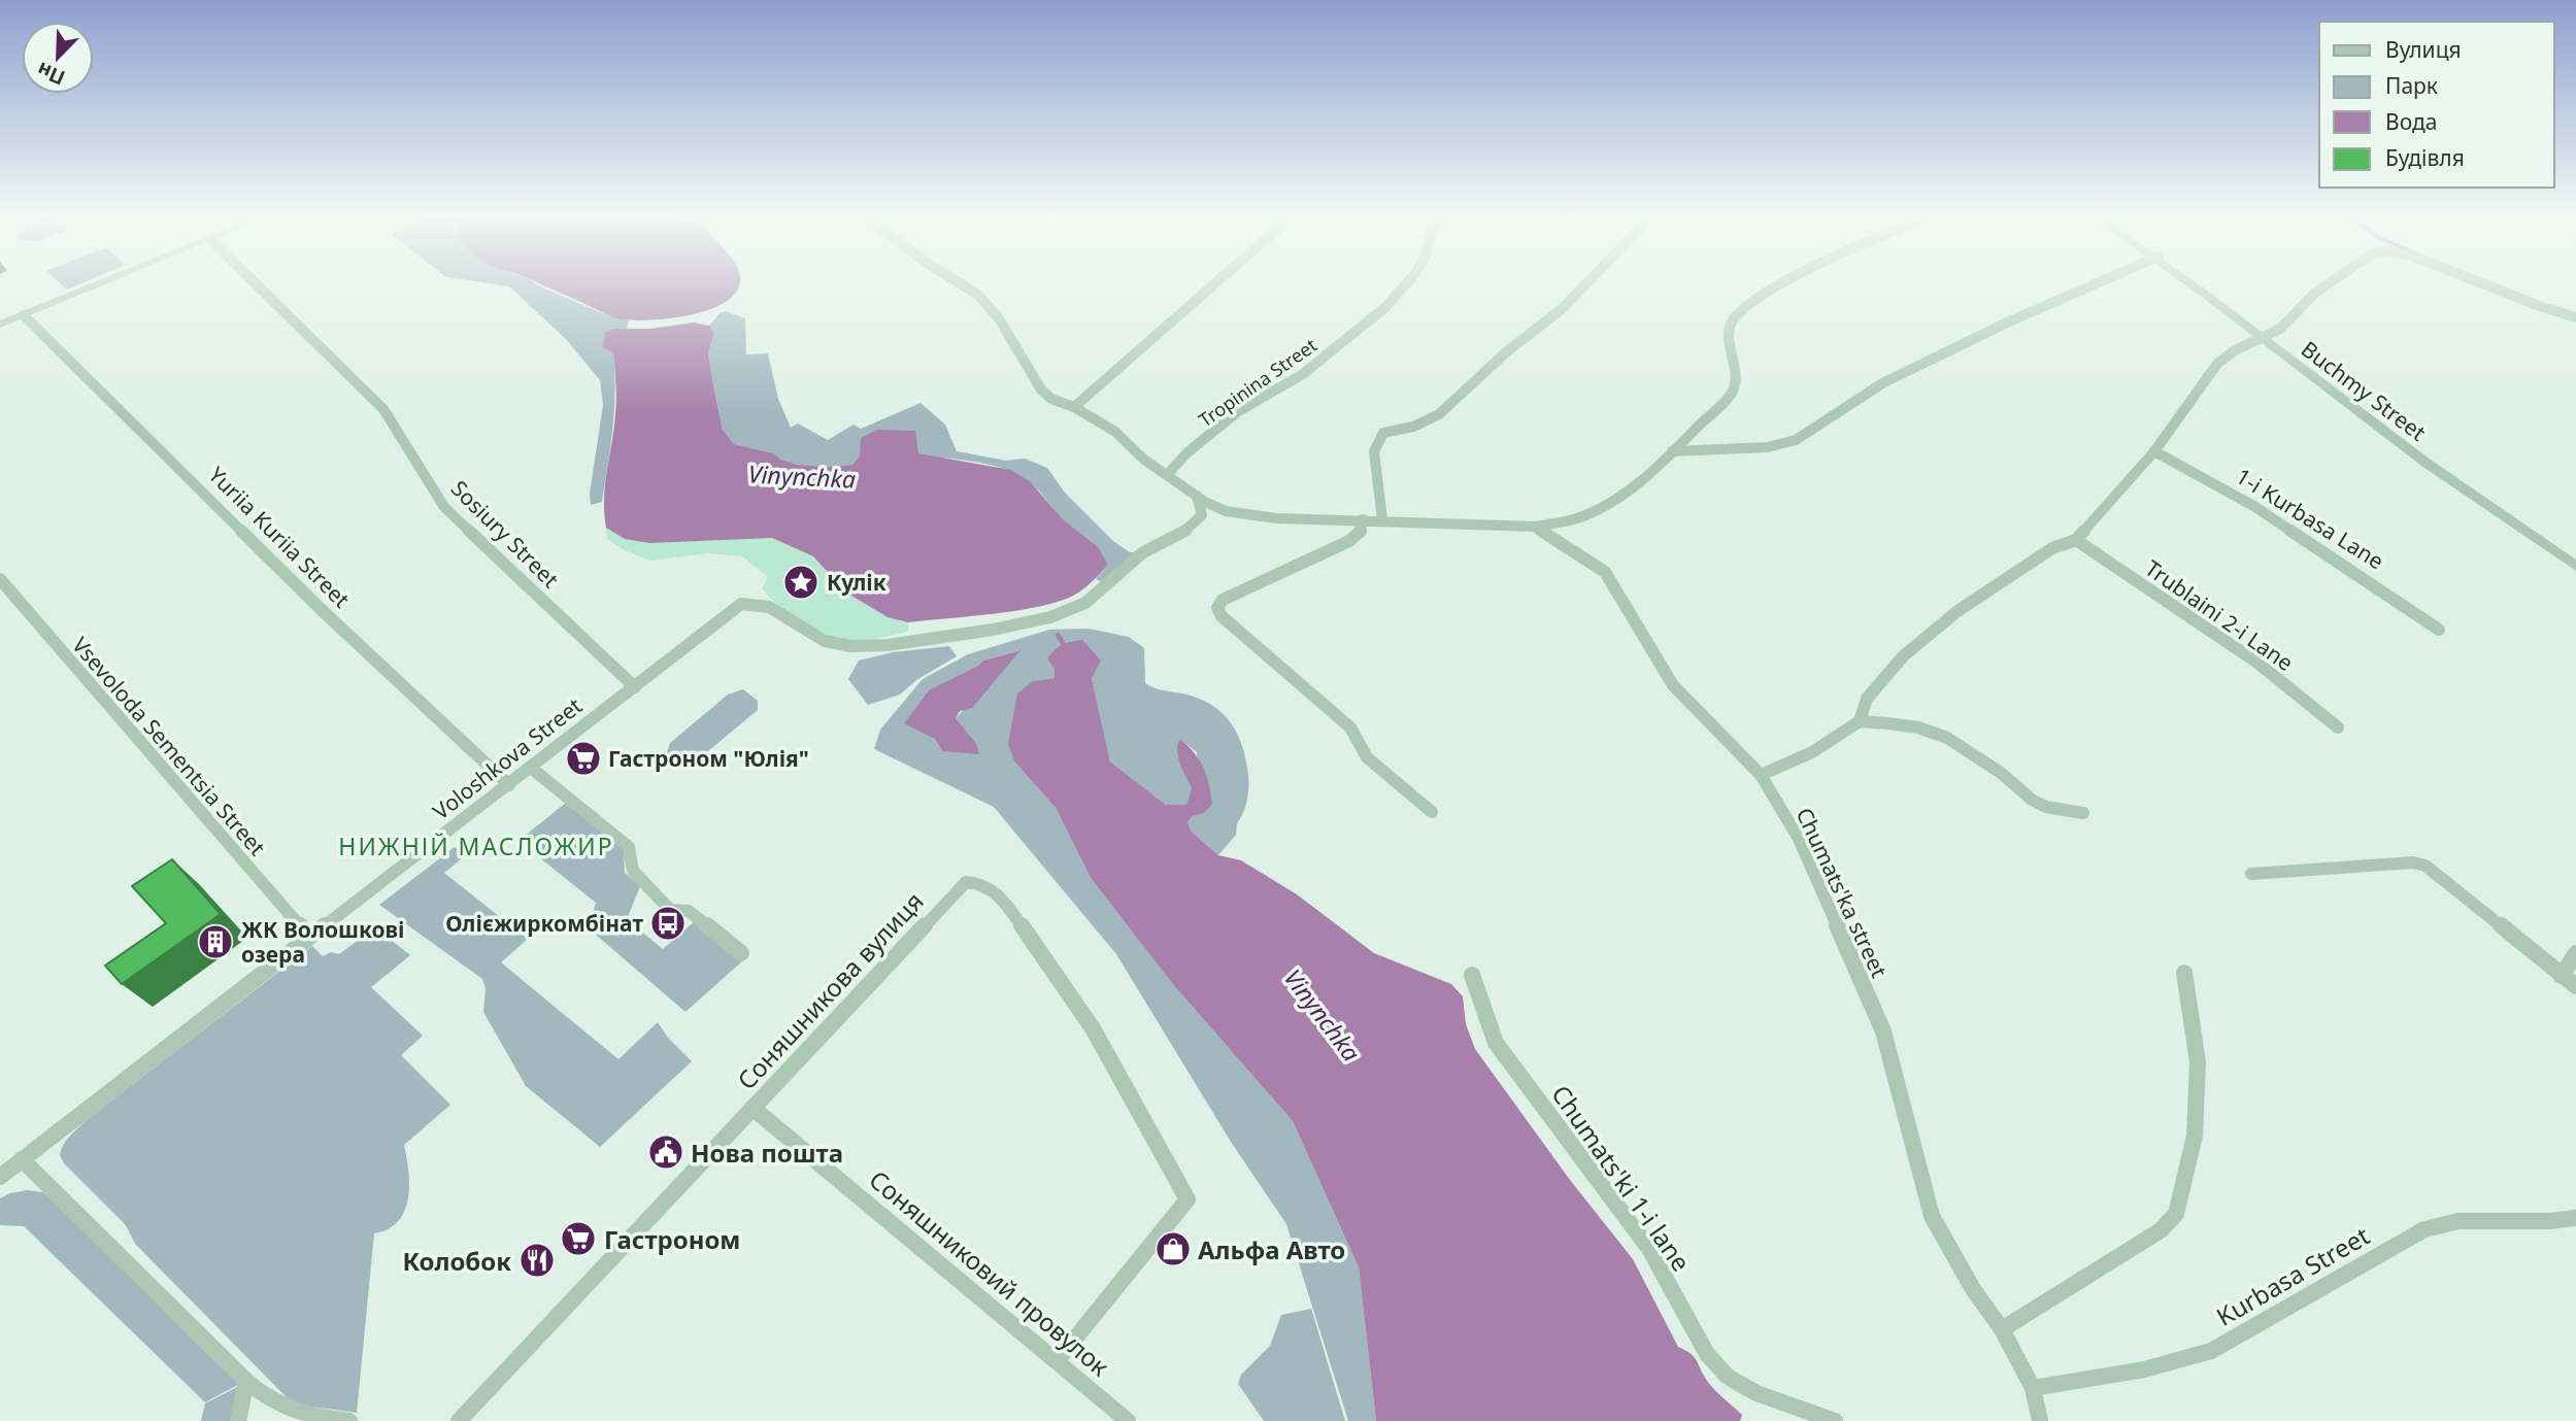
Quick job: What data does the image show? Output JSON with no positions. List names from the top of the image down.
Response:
{
  "streets": {
    "street": [
      "Tropinina Street",
      "Buchmy Street",
      "1-i Kurbasa Lane",
      "Sosiury Street",
      "Yuriia Kuriia Street",
      "Trublaini 2-i Lane",
      "Vsevoloda Sementsia Street",
      "Voloshkova Street",
      "Chumats'ka street",
      "Соняшникова вулиця",
      "Chumats'ki 1-i lane",
      "Соняшниковий провулок",
      "Kurbasa Street"
    ]
  },
  "crossings": [
    ["Sosiury Street", "Voloshkova Street"],
    ["Yuriia Kuriia Street", "Voloshkova Street"],
    ["Vsevoloda Sementsia Street", "Voloshkova Street"],
    ["Chumats'ka street", "Kurbasa Street"],
    ["Соняшникова вулиця", "Соняшниковий провулок"]
  ],
  "districts": ["НИЖНІЙ МАСЛОЖИР"],
  "water": ["Vinynchka"],
  "places": {
    "place": ["Кулік"],
    "supermarket": ["Гастроном \"Юлія\"", "Гастроном"],
    "bus stop": ["Олієжиркомбінат"],
    "building": ["ЖК Волошкові озера"],
    "public building": ["Нова пошта"],
    "shop": ["Альфа Авто"],
    "restaurant": ["Колобок"]
  },
  "legend": [
    "Вулиця",
    "Парк",
    "Вода",
    "Будівля"
  ],
  "north": "bottom left"
}
